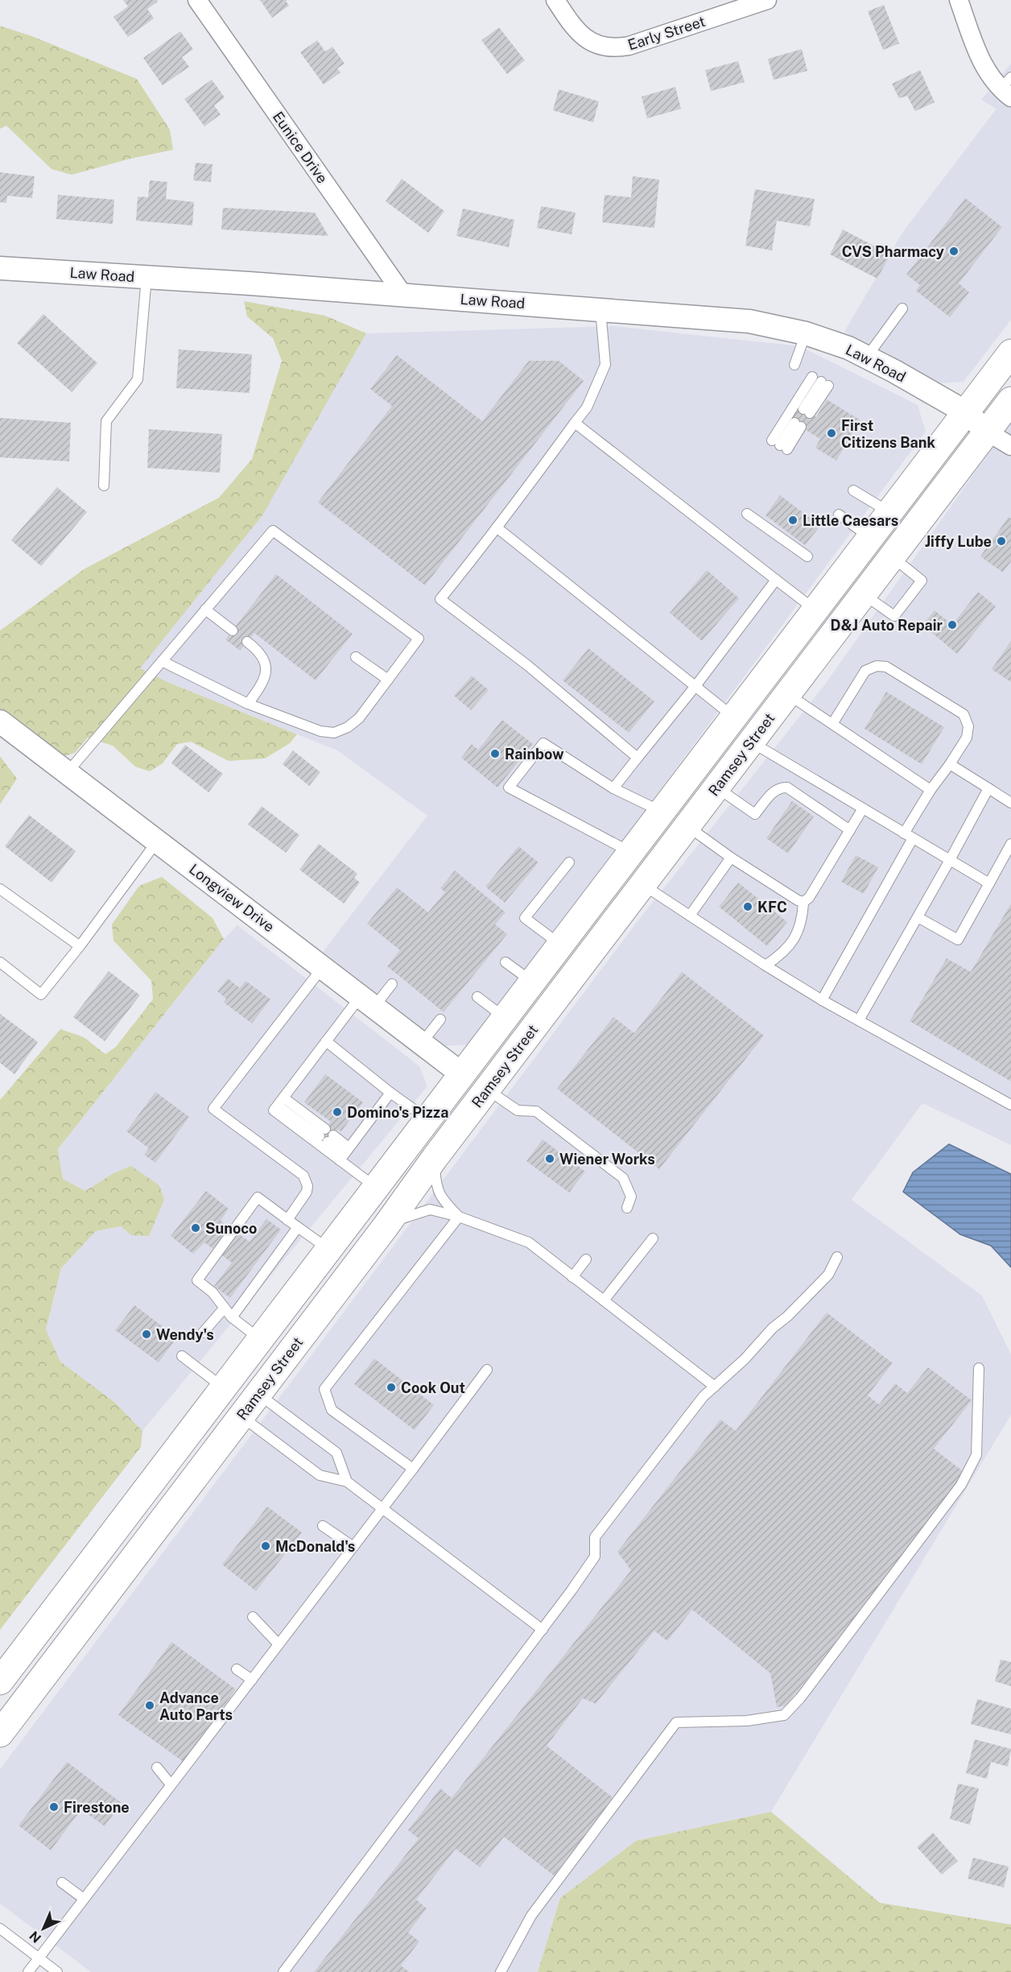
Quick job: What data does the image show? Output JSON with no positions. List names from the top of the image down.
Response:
{
  "streets": {
    "main road": ["Ramsey Street"],
    "street": [
      "Early Street",
      "Eunice Drive",
      "Law Road",
      "Longview Drive"
    ]
  },
  "crossings": [
    ["Eunice Drive", "Law Road"],
    ["Law Road", "Ramsey Street"],
    ["Ramsey Street", "Longview Drive"]
  ],
  "places": [
    "CVS Pharmacy",
    "First Citizens Bank",
    "Little Caesars",
    "Jiffy Lube",
    "D&J Auto Repair",
    "Rainbow",
    "KFC",
    "Domino's Pizza",
    "Wiener Works",
    "Sunoco",
    "Wendy's",
    "Cook Out",
    "McDonald's",
    "Advance Auto Parts",
    "Firestone"
  ],
  "north": "bottom left"
}
